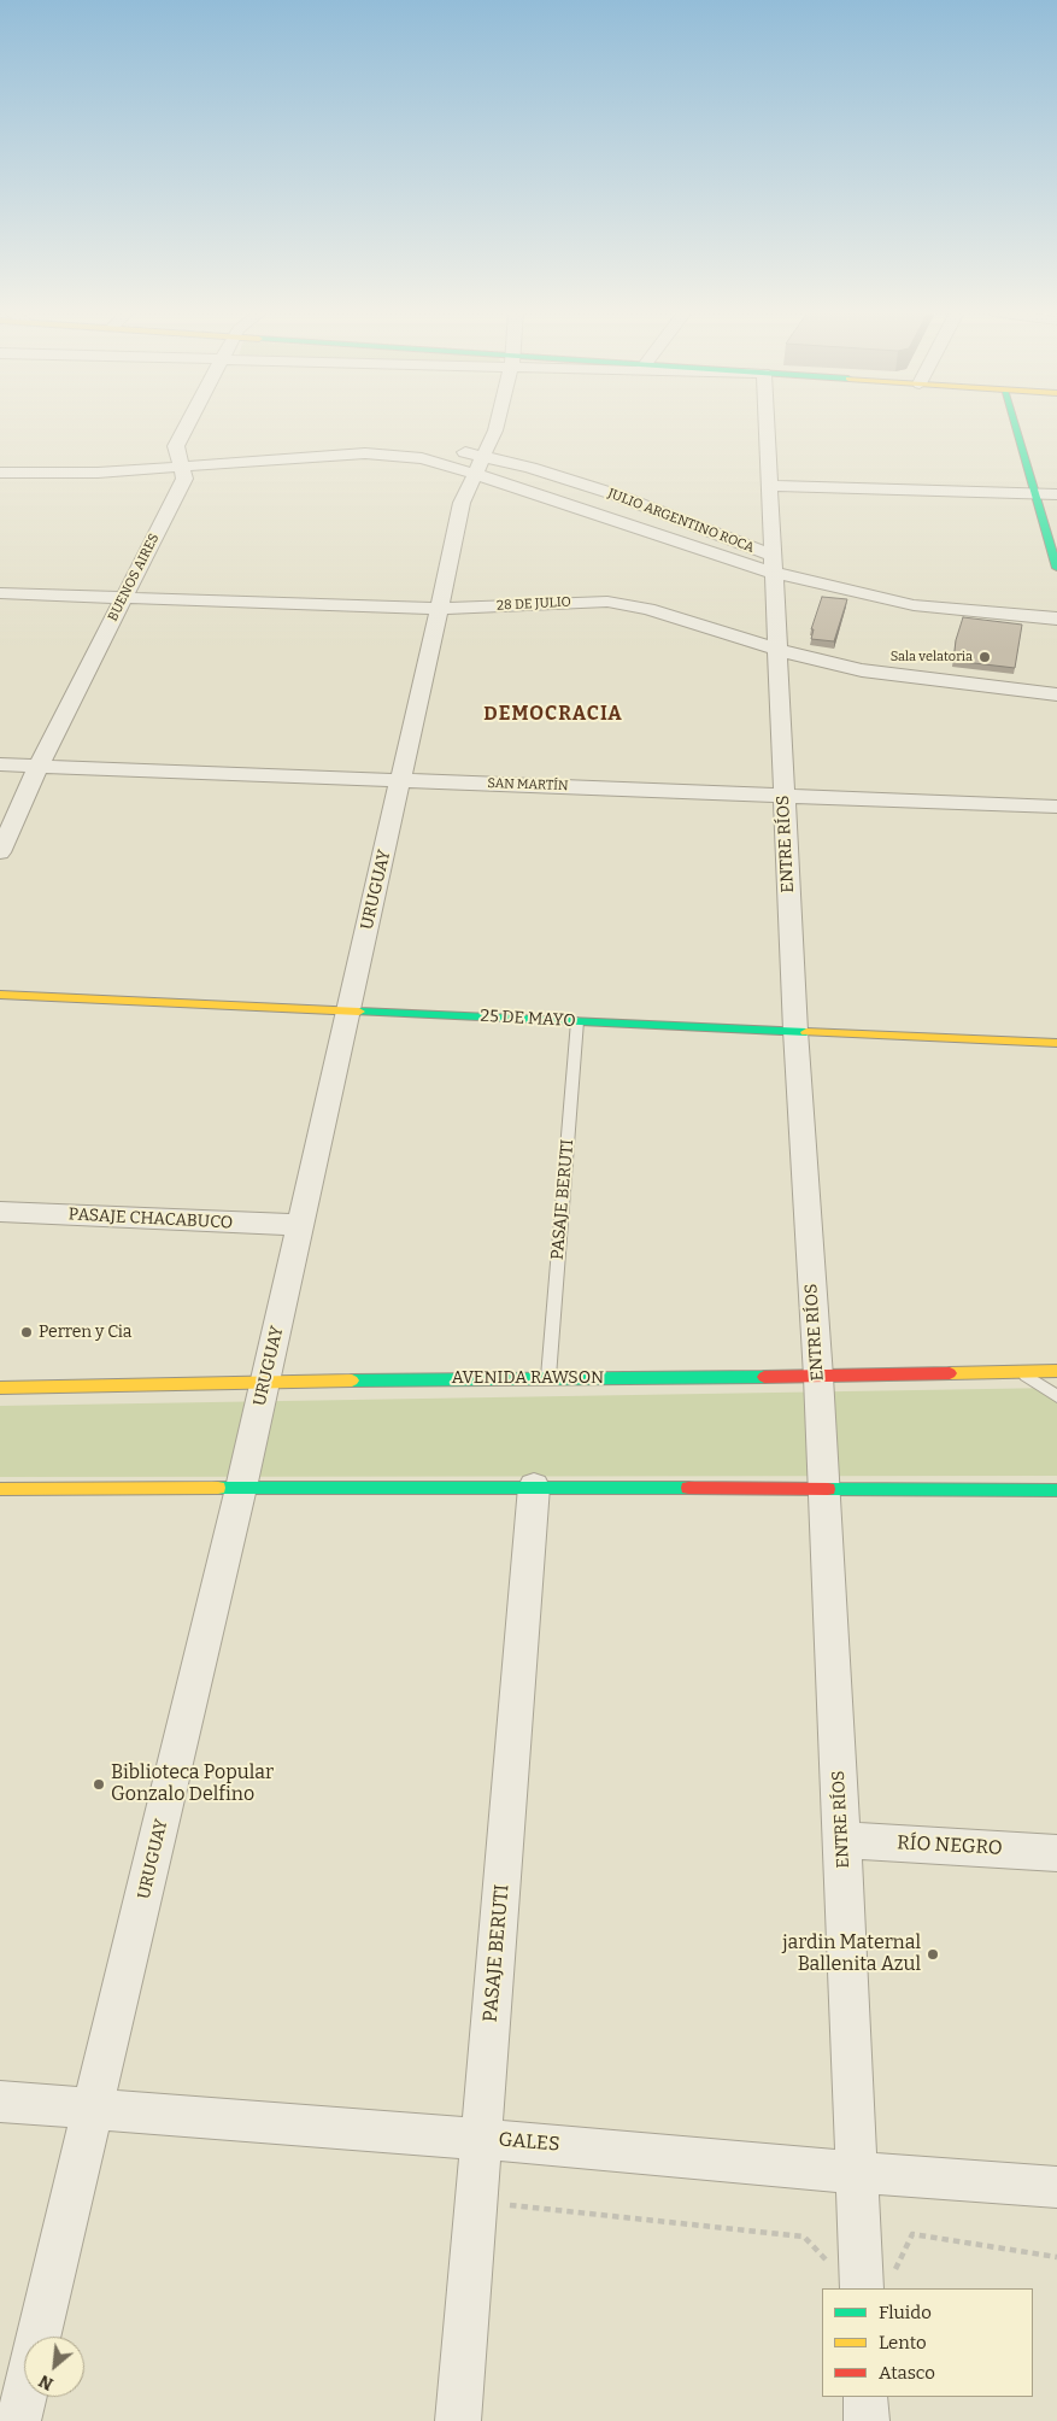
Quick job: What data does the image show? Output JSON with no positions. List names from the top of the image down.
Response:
{
  "streets": {
    "street": [
      "JULIO ARGENTINO ROCA",
      "BUENOS AIRES",
      "28 DE JULIO",
      "SAN MARTÍN",
      "ENTRE RÍOS",
      "URUGUAY",
      "25 DE MAYO",
      "PASAJE BERUTI",
      "PASAJE CHACABUCO",
      "AVENIDA RAWSON",
      "RÍO NEGRO",
      "GALES"
    ]
  },
  "crossings": [
    ["JULIO ARGENTINO ROCA", "BUENOS AIRES"],
    ["JULIO ARGENTINO ROCA", "ENTRE RÍOS"],
    ["JULIO ARGENTINO ROCA", "URUGUAY"],
    ["BUENOS AIRES", "28 DE JULIO"],
    ["BUENOS AIRES", "SAN MARTÍN"],
    ["28 DE JULIO", "ENTRE RÍOS"],
    ["28 DE JULIO", "URUGUAY"],
    ["SAN MARTÍN", "ENTRE RÍOS"],
    ["SAN MARTÍN", "URUGUAY"],
    ["ENTRE RÍOS", "25 DE MAYO"],
    ["ENTRE RÍOS", "AVENIDA RAWSON"],
    ["ENTRE RÍOS", "RÍO NEGRO"],
    ["ENTRE RÍOS", "GALES"],
    ["URUGUAY", "25 DE MAYO"],
    ["URUGUAY", "PASAJE CHACABUCO"],
    ["URUGUAY", "AVENIDA RAWSON"],
    ["URUGUAY", "GALES"],
    ["25 DE MAYO", "PASAJE BERUTI"],
    ["PASAJE BERUTI", "AVENIDA RAWSON"],
    ["PASAJE BERUTI", "GALES"]
  ],
  "districts": ["DEMOCRACIA"],
  "places": [
    "Sala velatoria",
    "Perren y Cia",
    "Biblioteca Popular Gonzalo Delfino",
    "jardin Maternal Ballenita Azul"
  ],
  "legend": ["Fluido", "Lento", "Atasco"],
  "north": "bottom left"
}
